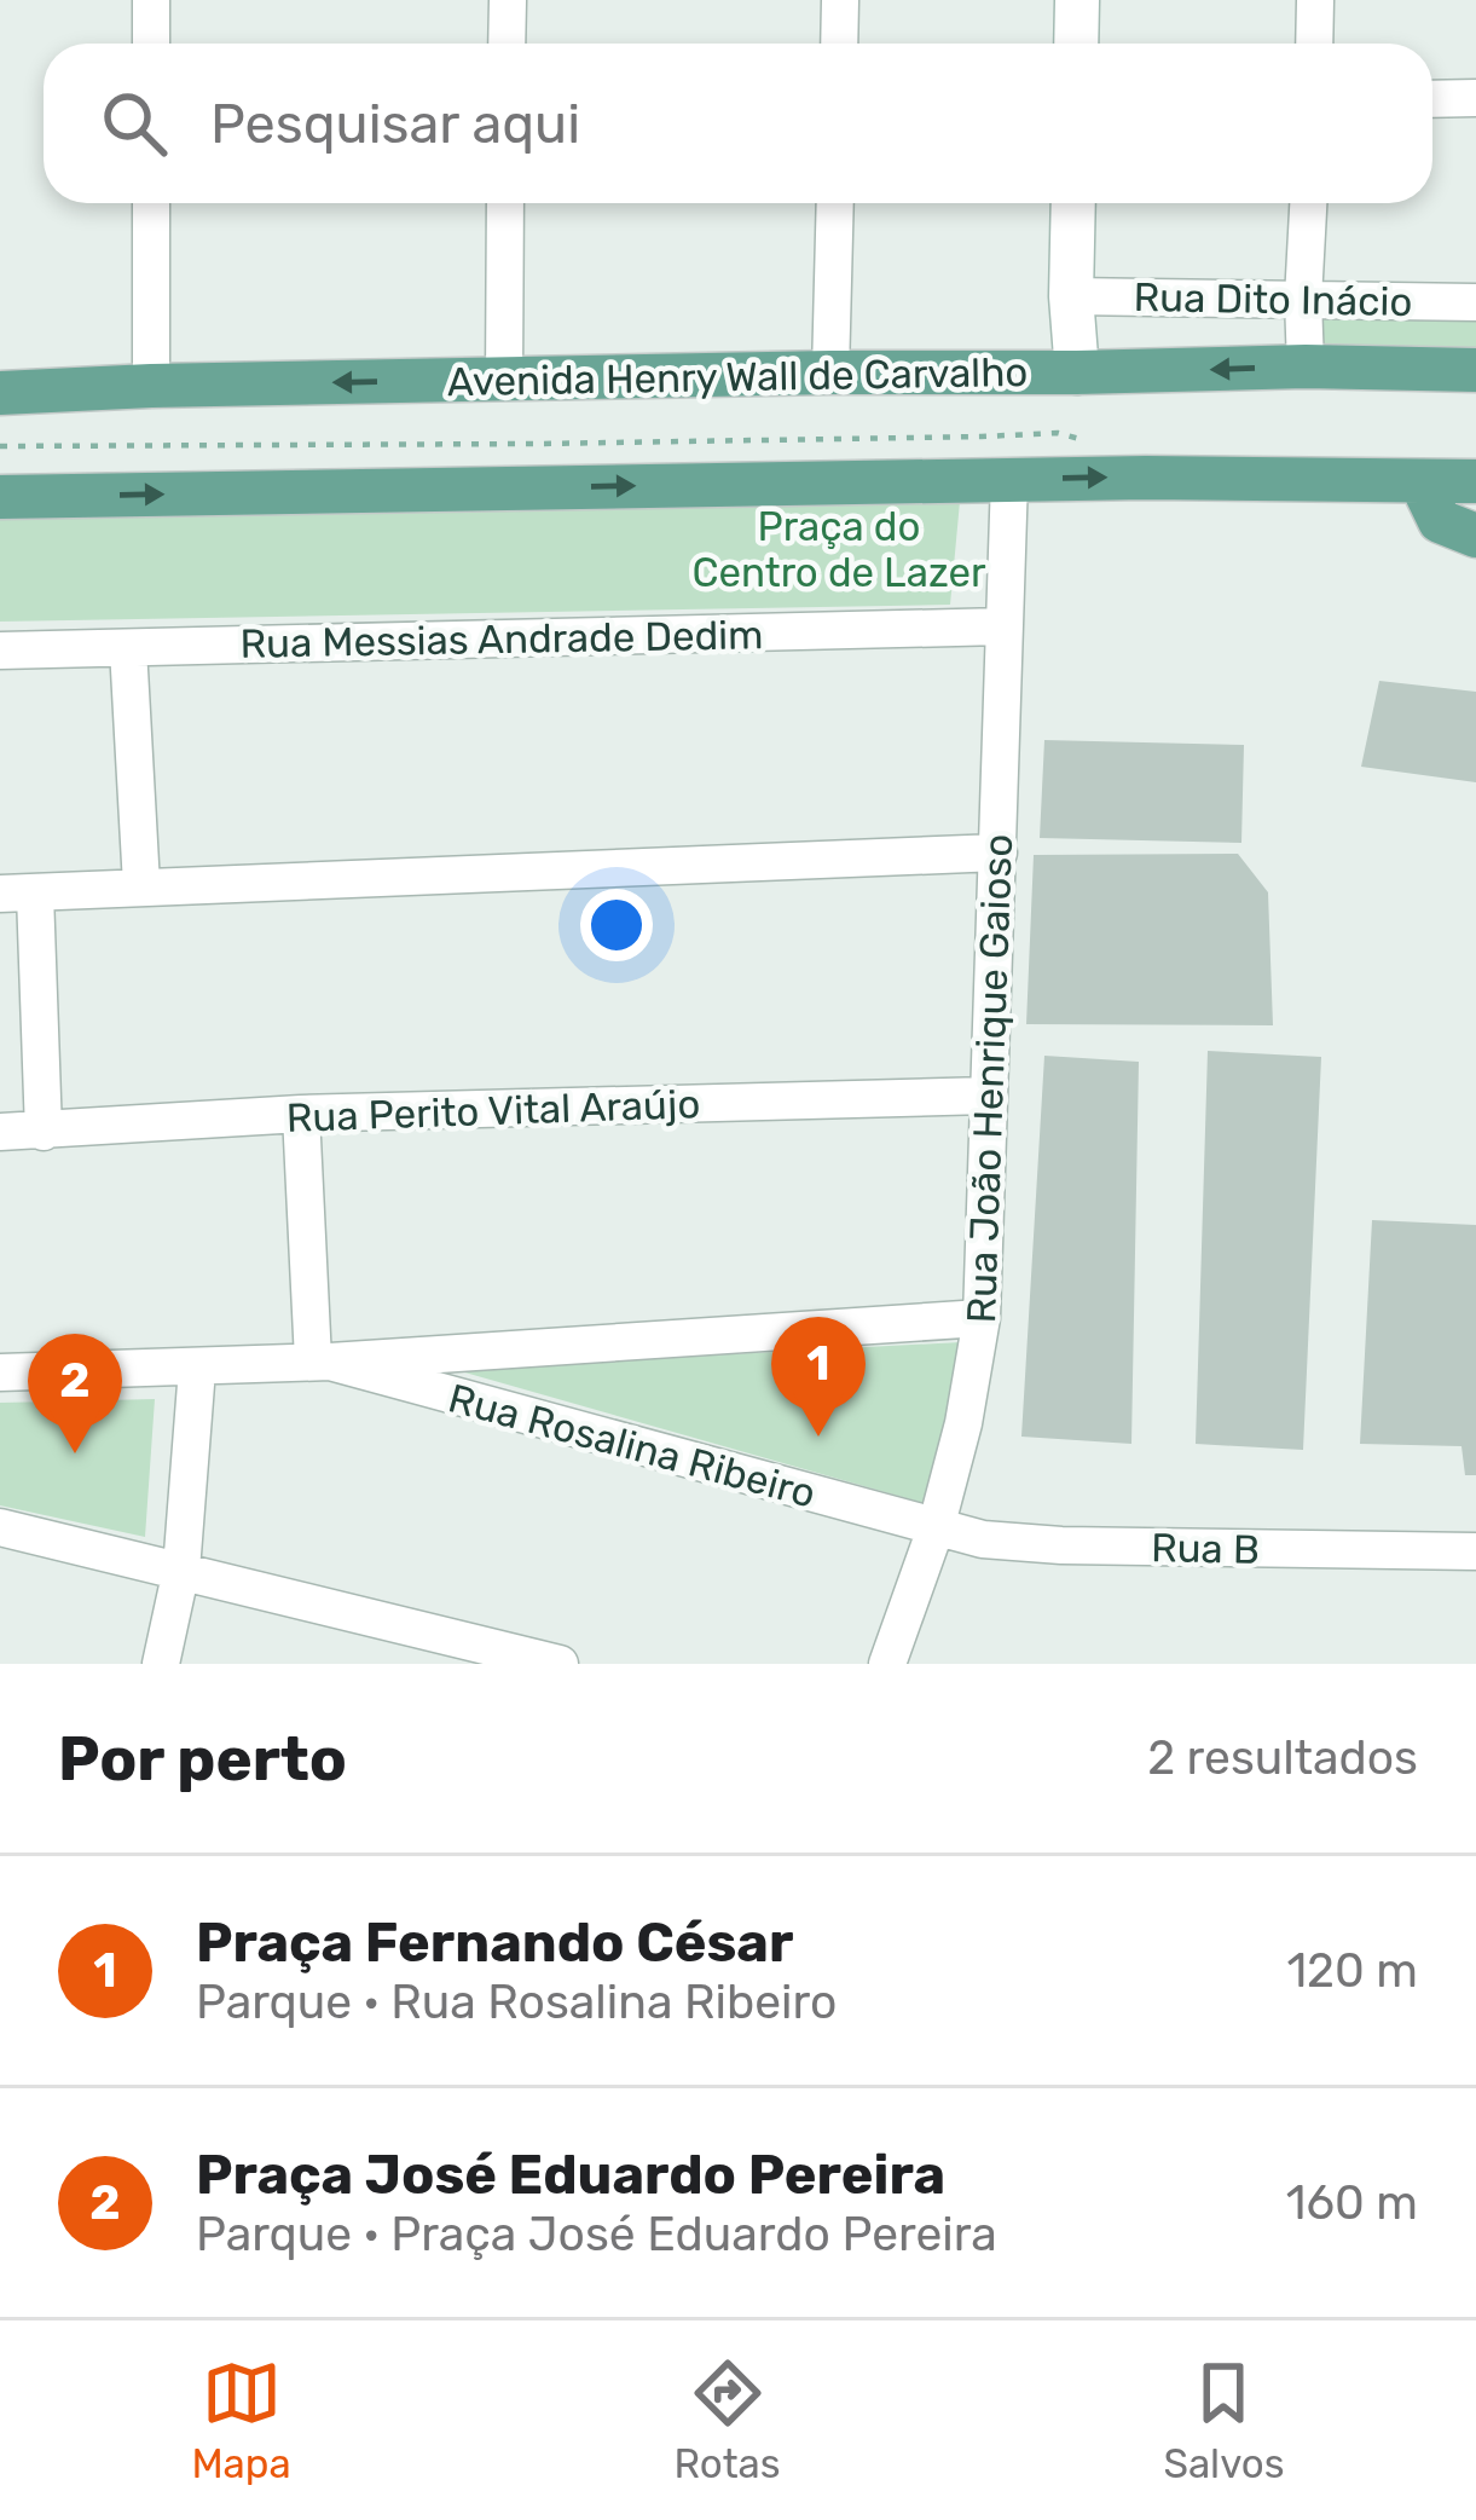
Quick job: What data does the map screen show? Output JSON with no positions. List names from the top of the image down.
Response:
{
  "streets": {
    "main road": ["Avenida Henry Wall de Carvalho"],
    "street": [
      "Rua Dito Inácio",
      "Rua Messias Andrade Dedim",
      "Rua João Henrique Gaioso",
      "Rua Perito Vital Araújo",
      "Rua Rosalina Ribeiro",
      "Rua B"
    ]
  },
  "crossings": [
    ["Rua Messias Andrade Dedim", "Rua João Henrique Gaioso"],
    ["Rua João Henrique Gaioso", "Rua Perito Vital Araújo"],
    ["Rua João Henrique Gaioso", "Rua Rosalina Ribeiro"],
    ["Rua João Henrique Gaioso", "Rua B"],
    ["Rua Rosalina Ribeiro", "Rua B"]
  ],
  "parks": ["Praça do Centro de Lazer"],
  "page": {
    "search": "Pesquisar aqui",
    "pins": ["1", "2"],
    "heading": ["Por perto", "2 resultados"],
    "list": [
      {
        "mark": "1",
        "name": "Praça Fernando César",
        "note": "Parque · Rua Rosalina Ribeiro",
        "value": "120 m"
      },
      {
        "mark": "2",
        "name": "Praça José Eduardo Pereira",
        "note": "Parque · Praça José Eduardo Pereira",
        "value": "160 m"
      }
    ],
    "nav": ["Mapa", "Rotas", "Salvos"]
  }
}
